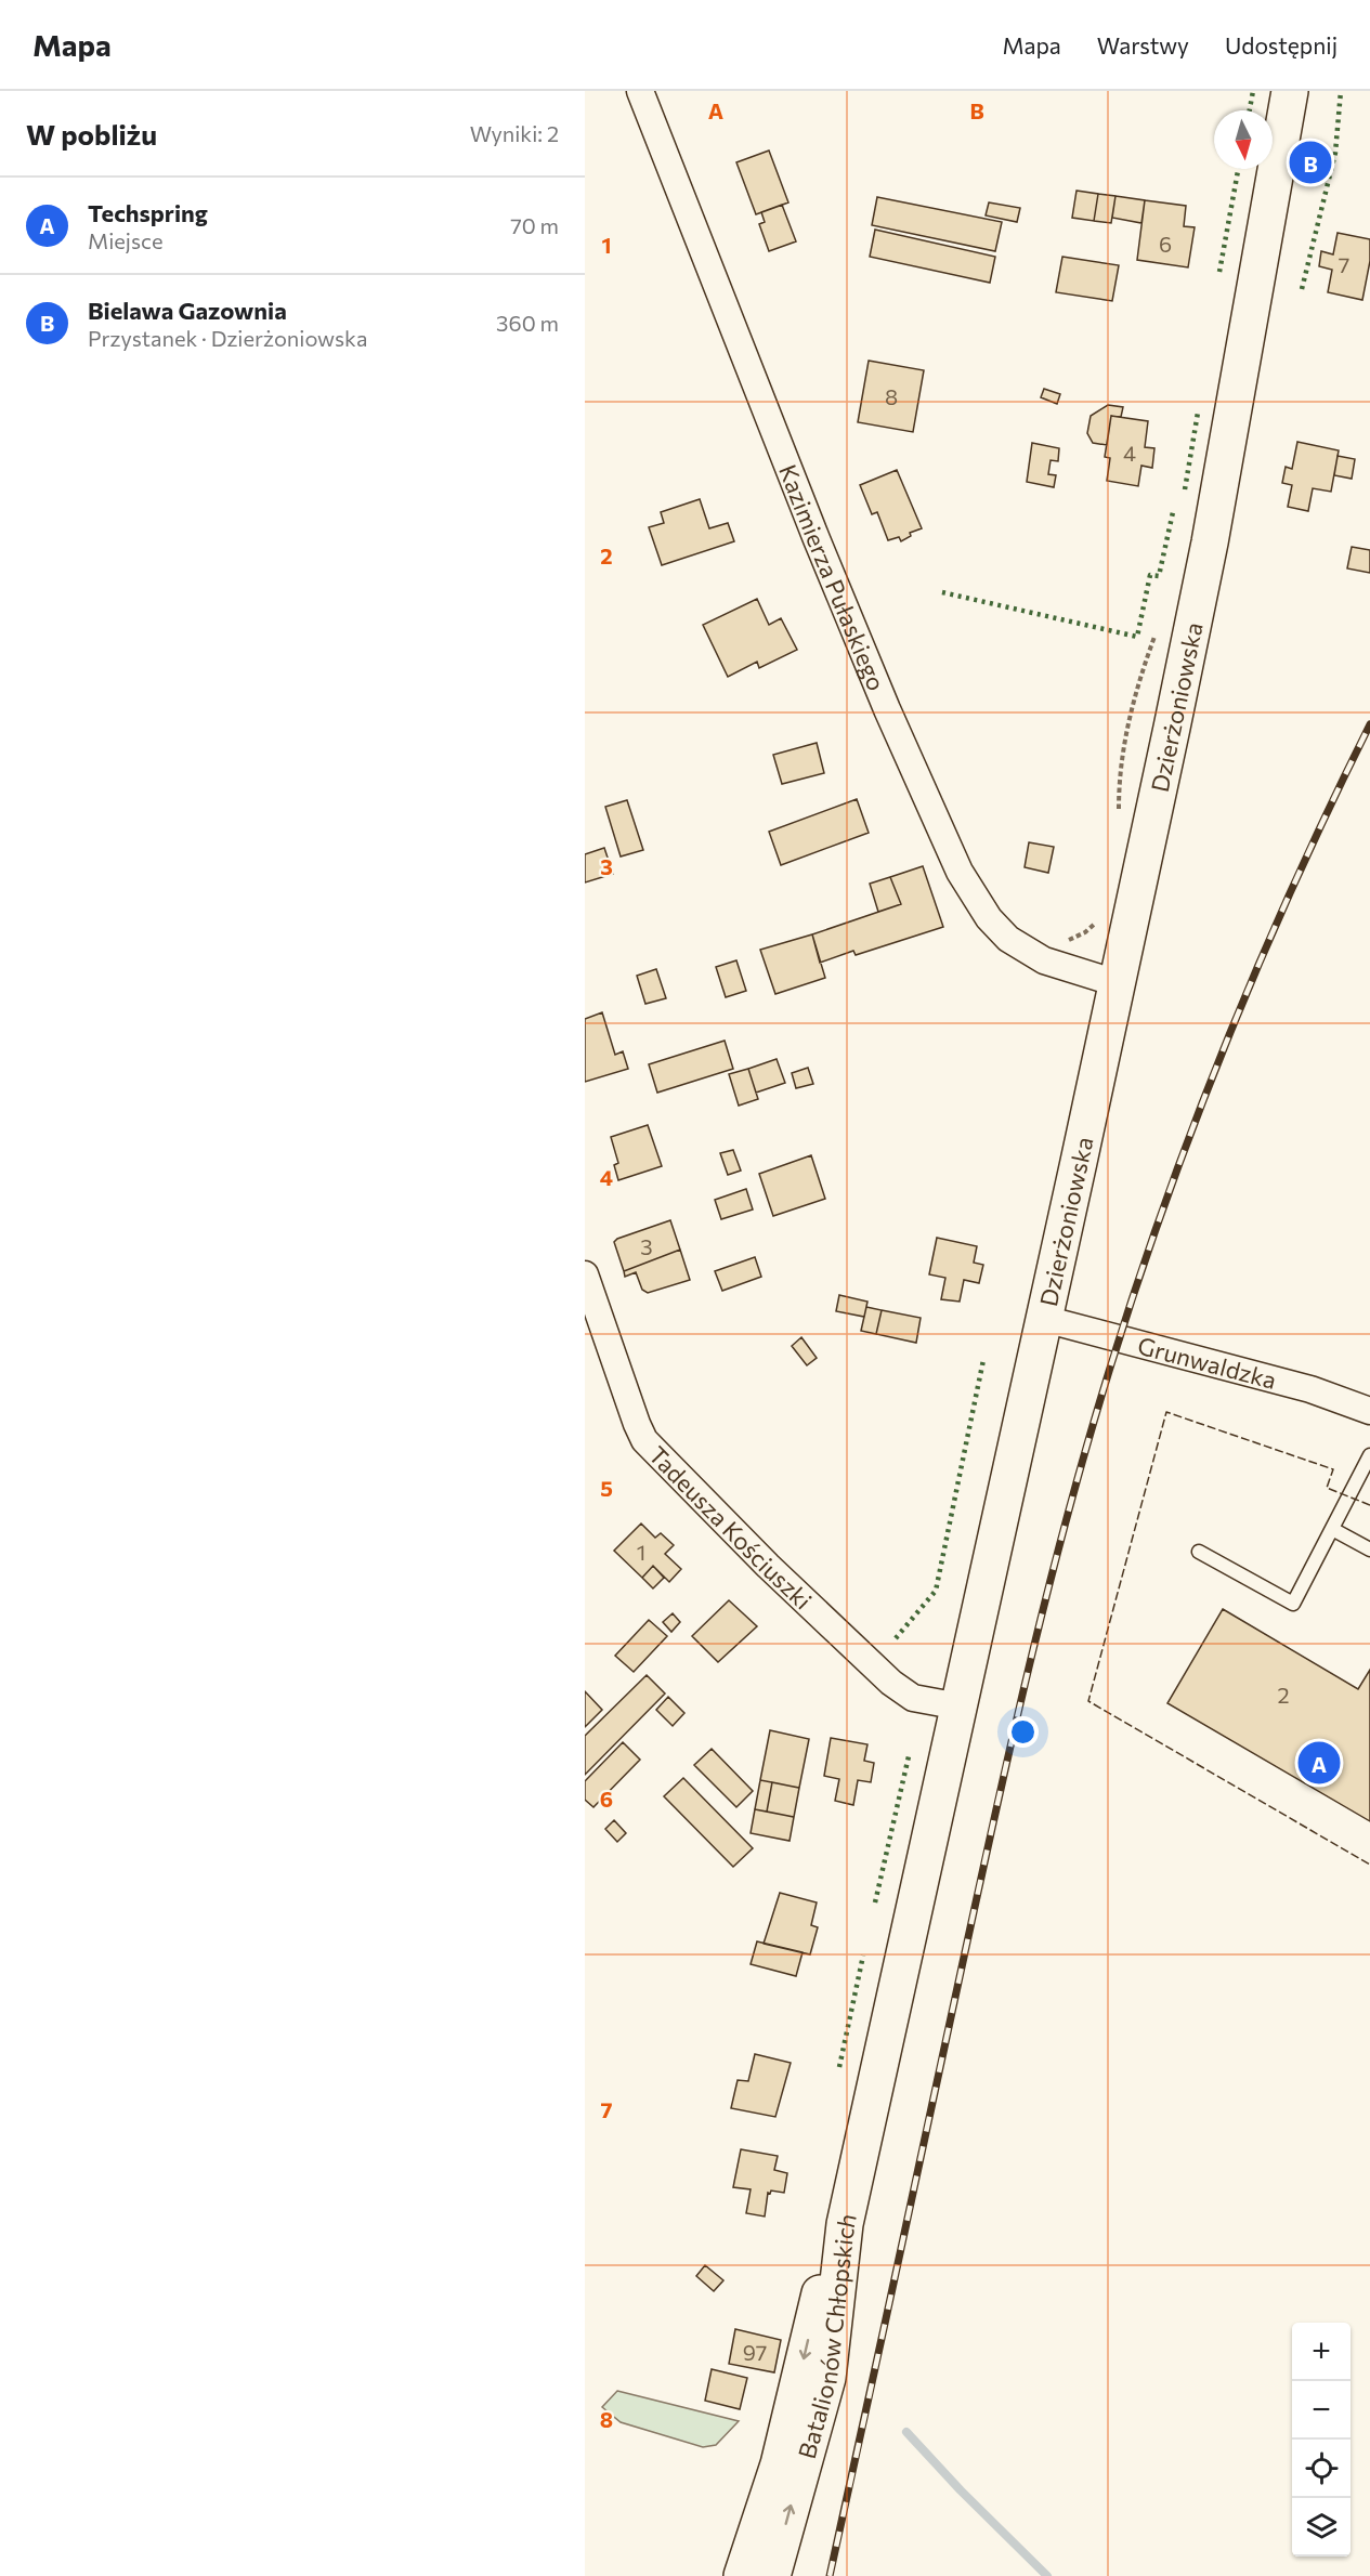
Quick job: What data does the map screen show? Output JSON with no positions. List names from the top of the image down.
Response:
{
  "streets": {
    "main road": ["Dzierżoniowska", "Batalionów Chłopskich"],
    "street": ["Kazimierza Pułaskiego", "Grunwaldzka", "Tadeusza Kościuszki"]
  },
  "crossings": [
    ["Kazimierza Pułaskiego", "Dzierżoniowska"],
    ["Dzierżoniowska", "Grunwaldzka"],
    ["Dzierżoniowska", "Tadeusza Kościuszki"],
    ["Dzierżoniowska", "Batalionów Chłopskich"]
  ],
  "house_numbers": [
    "6",
    "7",
    "8",
    "4",
    "3",
    "1",
    "2",
    "97"
  ],
  "north": "bottom",
  "page": {
    "header": "Mapa",
    "nav": ["Mapa", "Warstwy", "Udostępnij"],
    "heading": ["W pobliżu", "Wyniki: 2"],
    "pins": ["B", "A"],
    "list": [
      {
        "mark": "A",
        "name": "Techspring",
        "note": "Miejsce",
        "value": "70 m"
      },
      {
        "mark": "B",
        "name": "Bielawa Gazownia",
        "note": "Przystanek · Dzierżoniowska",
        "value": "360 m"
      }
    ],
    "map_buttons": ["+", "−"]
  },
  "grid": {
    "columns": ["A", "B"],
    "rows": [
      "1",
      "2",
      "3",
      "4",
      "5",
      "6",
      "7",
      "8"
    ]
  }
}
